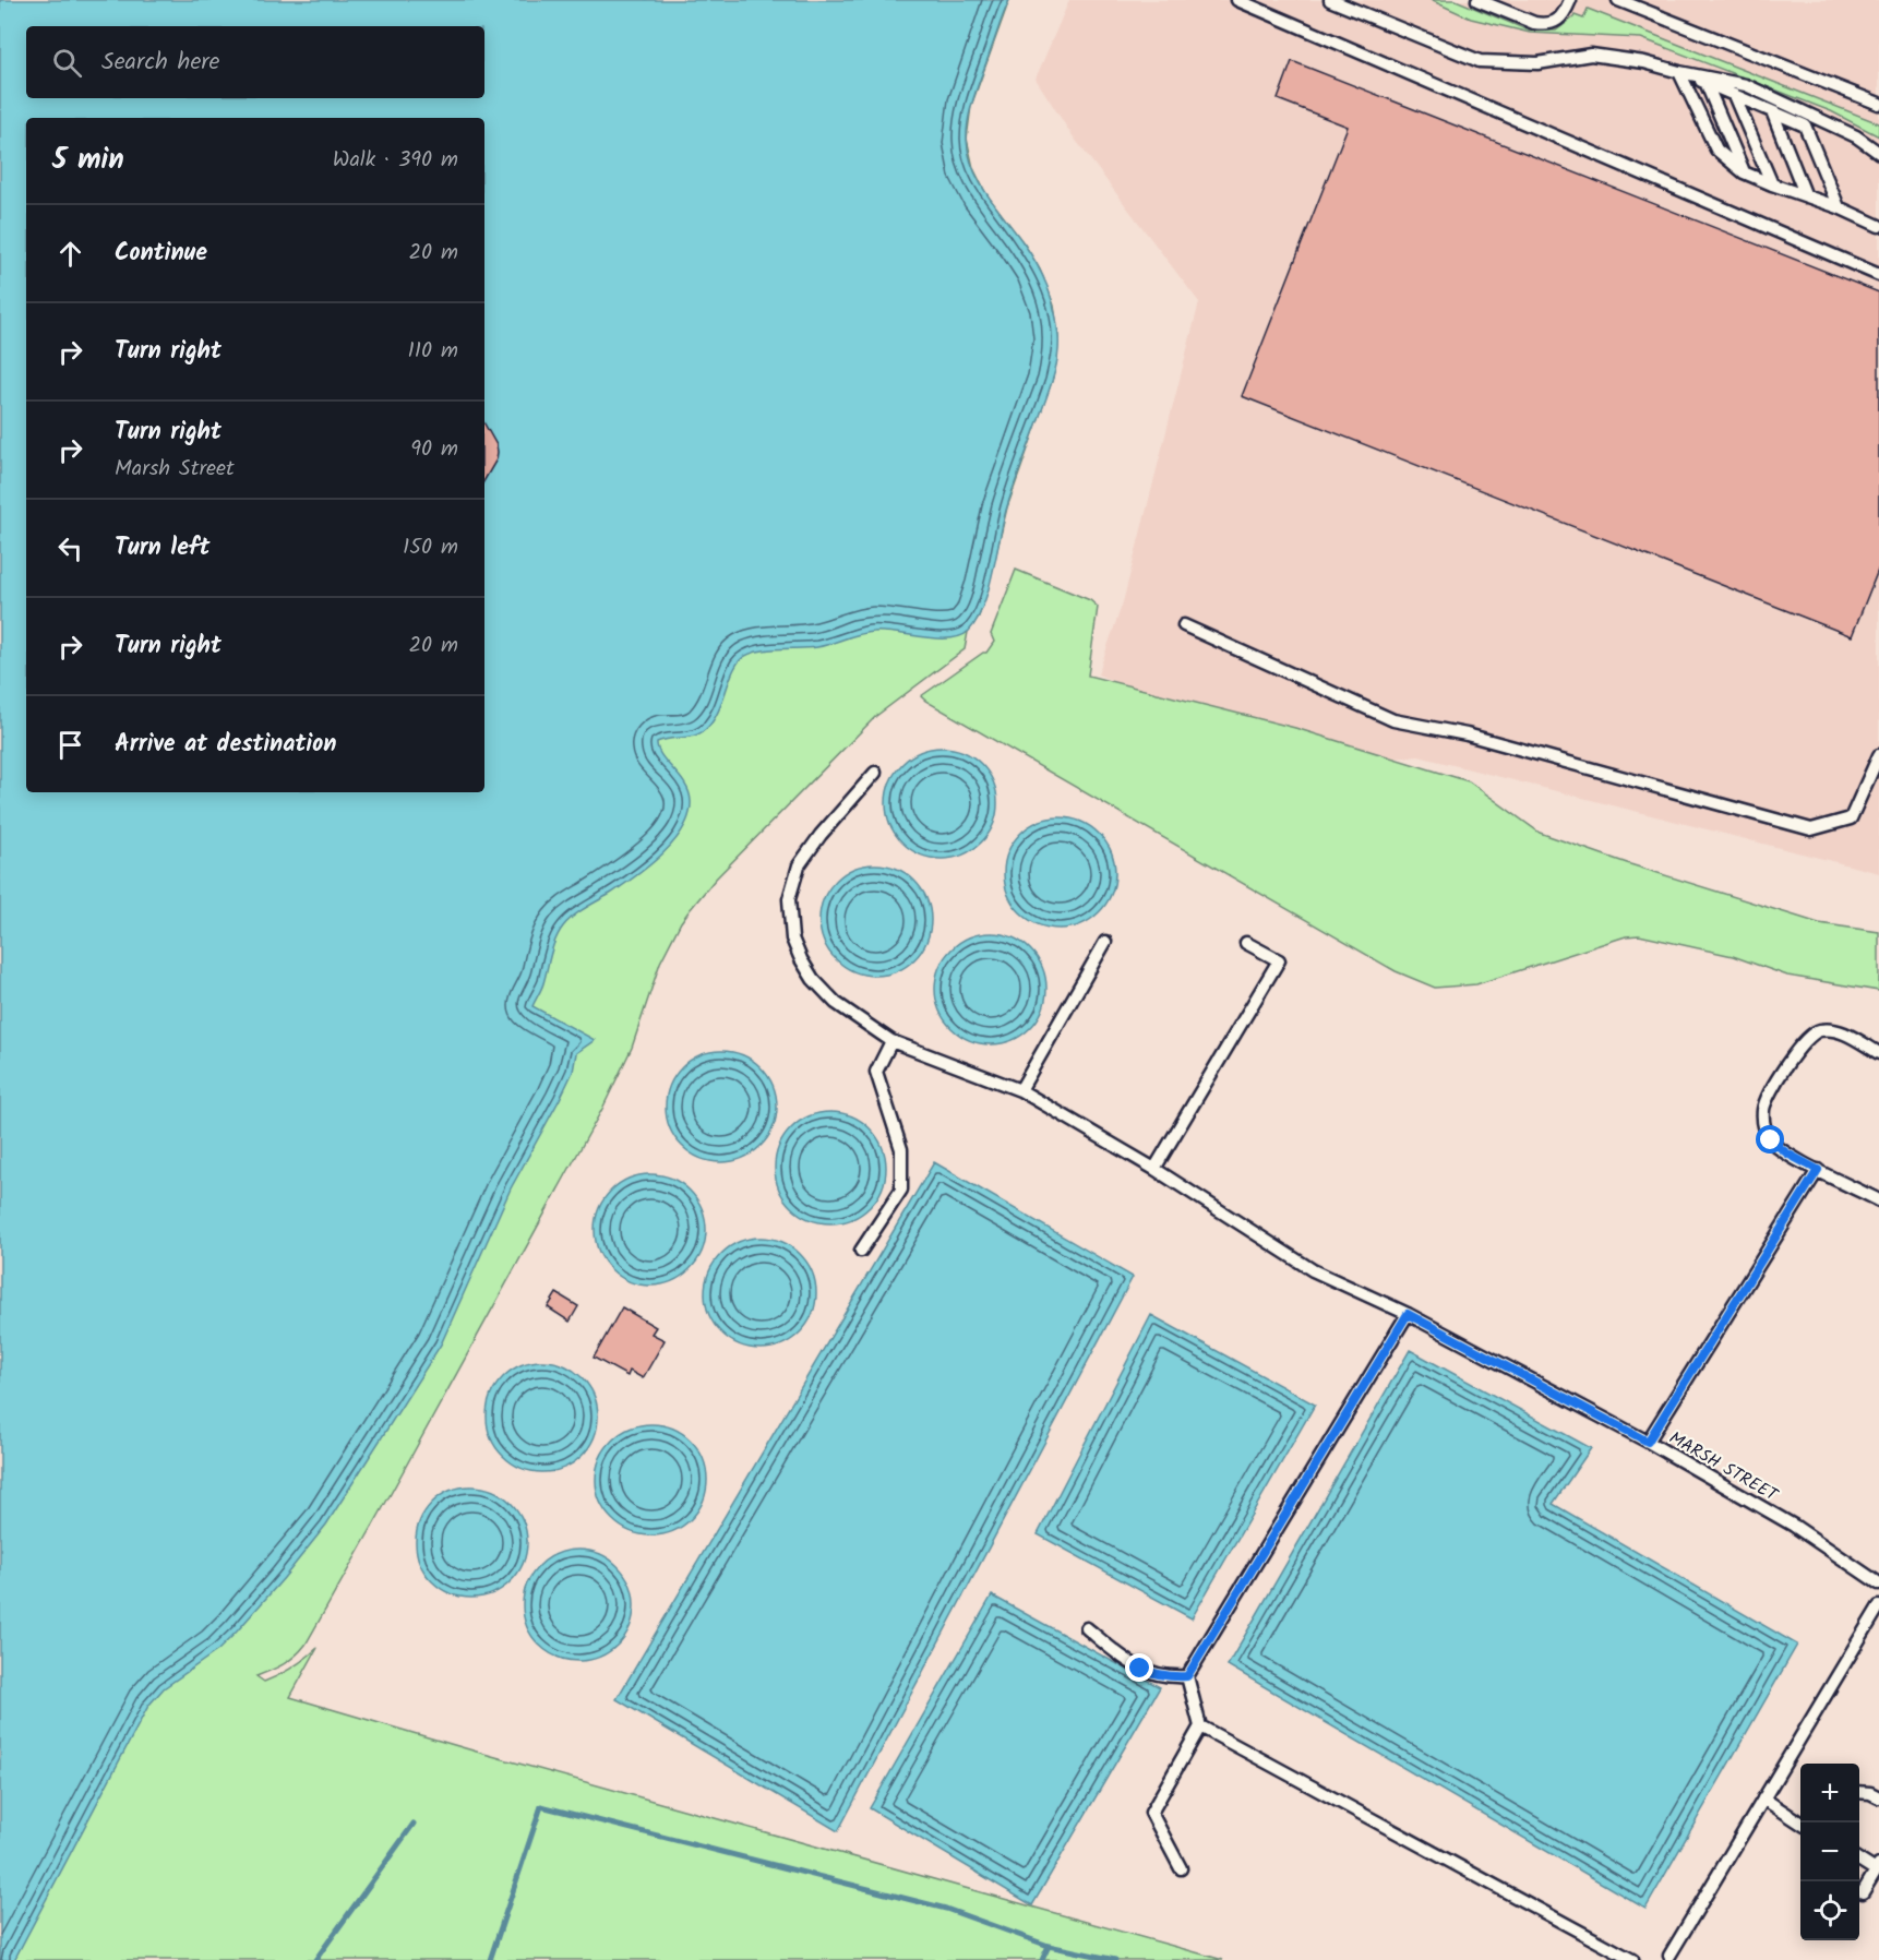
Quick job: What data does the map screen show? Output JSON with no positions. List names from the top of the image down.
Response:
{
  "streets": {
    "lane": ["MARSH STREET"]
  },
  "page": {
    "search": "Search here",
    "heading": ["5 min", "Walk · 390 m"],
    "list": [
      ["Continue", "20 m"],
      ["Turn right", "110 m"],
      ["Turn right", "Marsh Street", "90 m"],
      ["Turn left", "150 m"],
      ["Turn right", "20 m"],
      "Arrive at destination"
    ],
    "map_buttons": ["+", "−"]
  }
}
